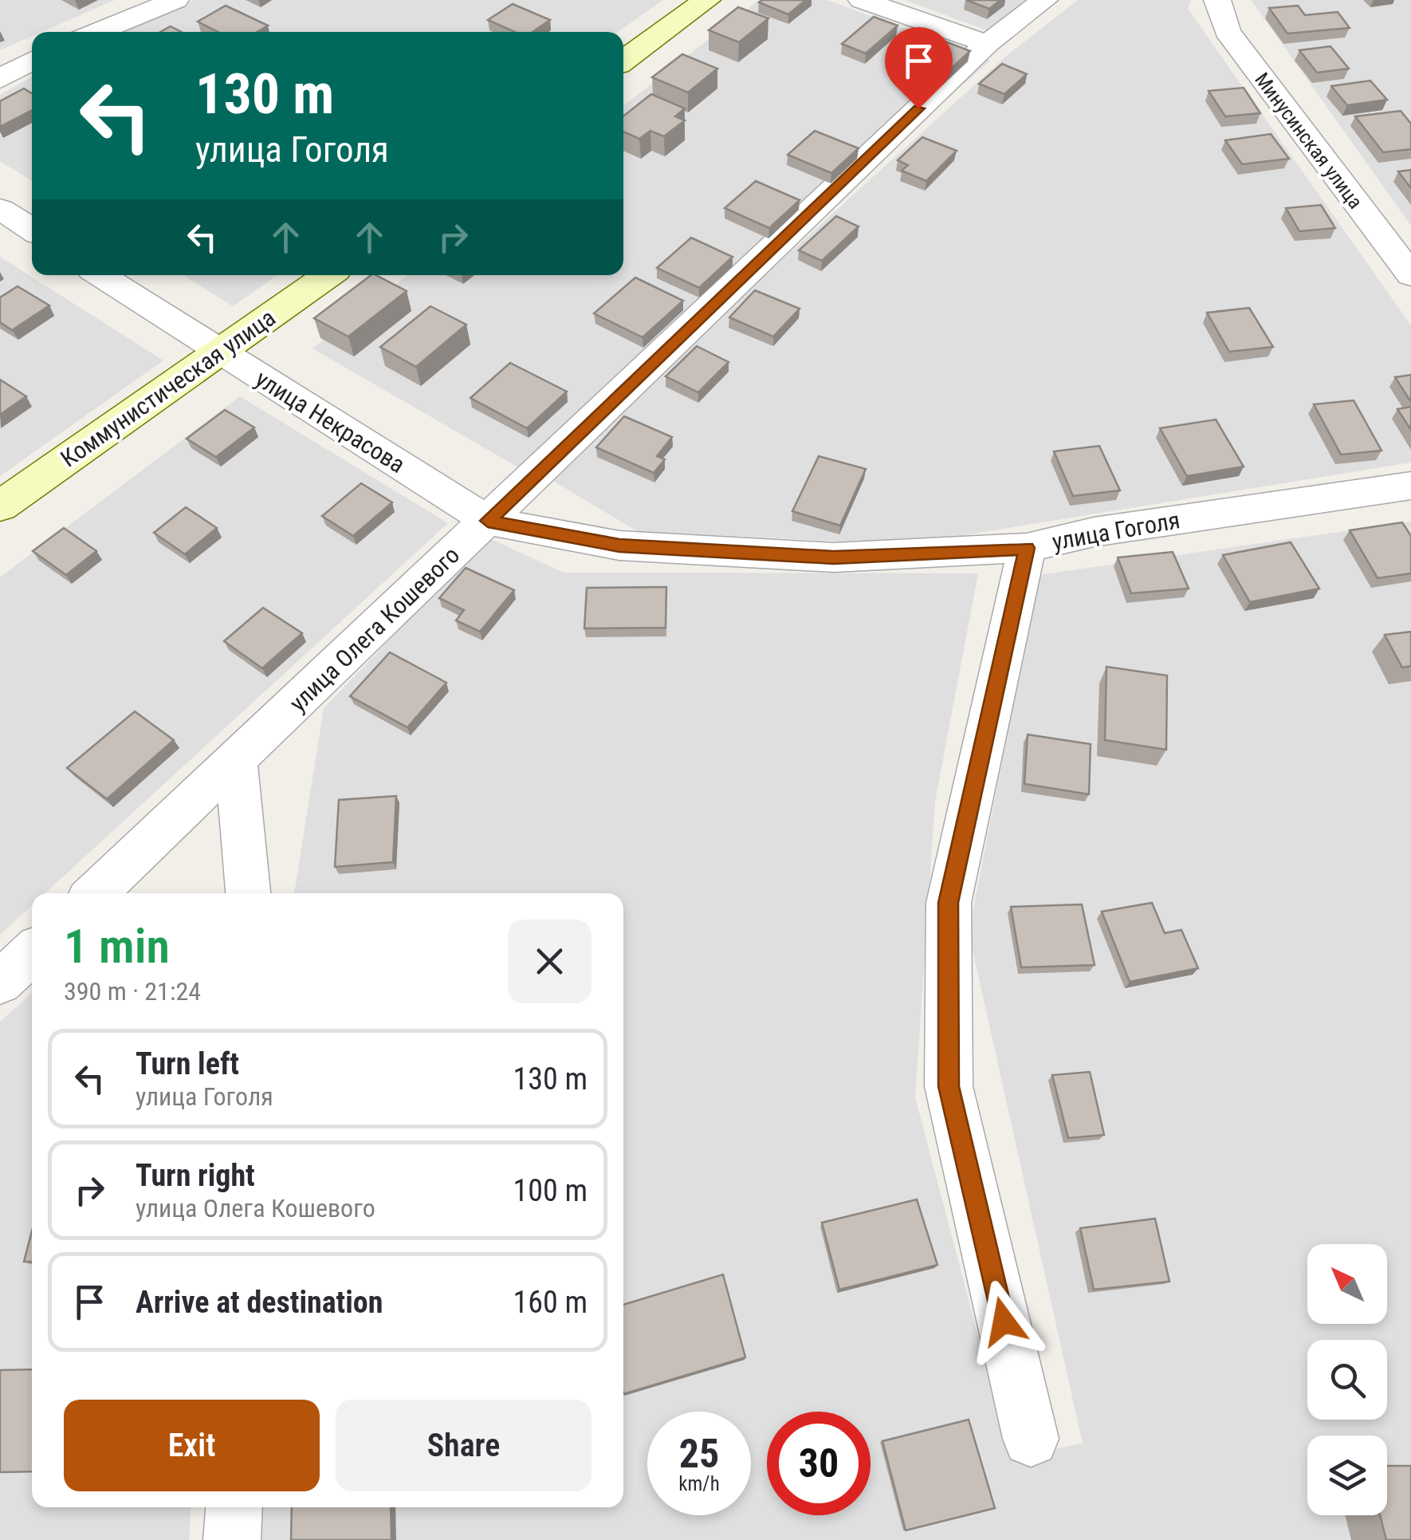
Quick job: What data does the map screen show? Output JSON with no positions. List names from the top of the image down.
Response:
{
  "streets": {
    "street": [
      "Минусинская улица",
      "Коммунистическая улица",
      "улица Некрасова",
      "улица Гоголя",
      "улица Олега Кошевого"
    ]
  },
  "crossings": [
    ["Коммунистическая улица", "улица Некрасова"],
    ["улица Некрасова", "улица Гоголя"],
    ["улица Некрасова", "улица Олега Кошевого"],
    ["улица Гоголя", "улица Олега Кошевого"]
  ],
  "north": "top left",
  "page": {
    "turn": ["130 m", "улица Гоголя"],
    "heading": ["1 min", "390 m · 21:24"],
    "list": [
      {
        "name": "Turn left",
        "note": "улица Гоголя",
        "value": "130 m"
      },
      {
        "name": "Turn right",
        "note": "улица Олега Кошевого",
        "value": "100 m"
      },
      {
        "name": "Arrive at destination",
        "value": "160 m"
      }
    ],
    "buttons": ["Exit", "Share"],
    "speed": "25 km/h",
    "limit": "30"
  }
}
